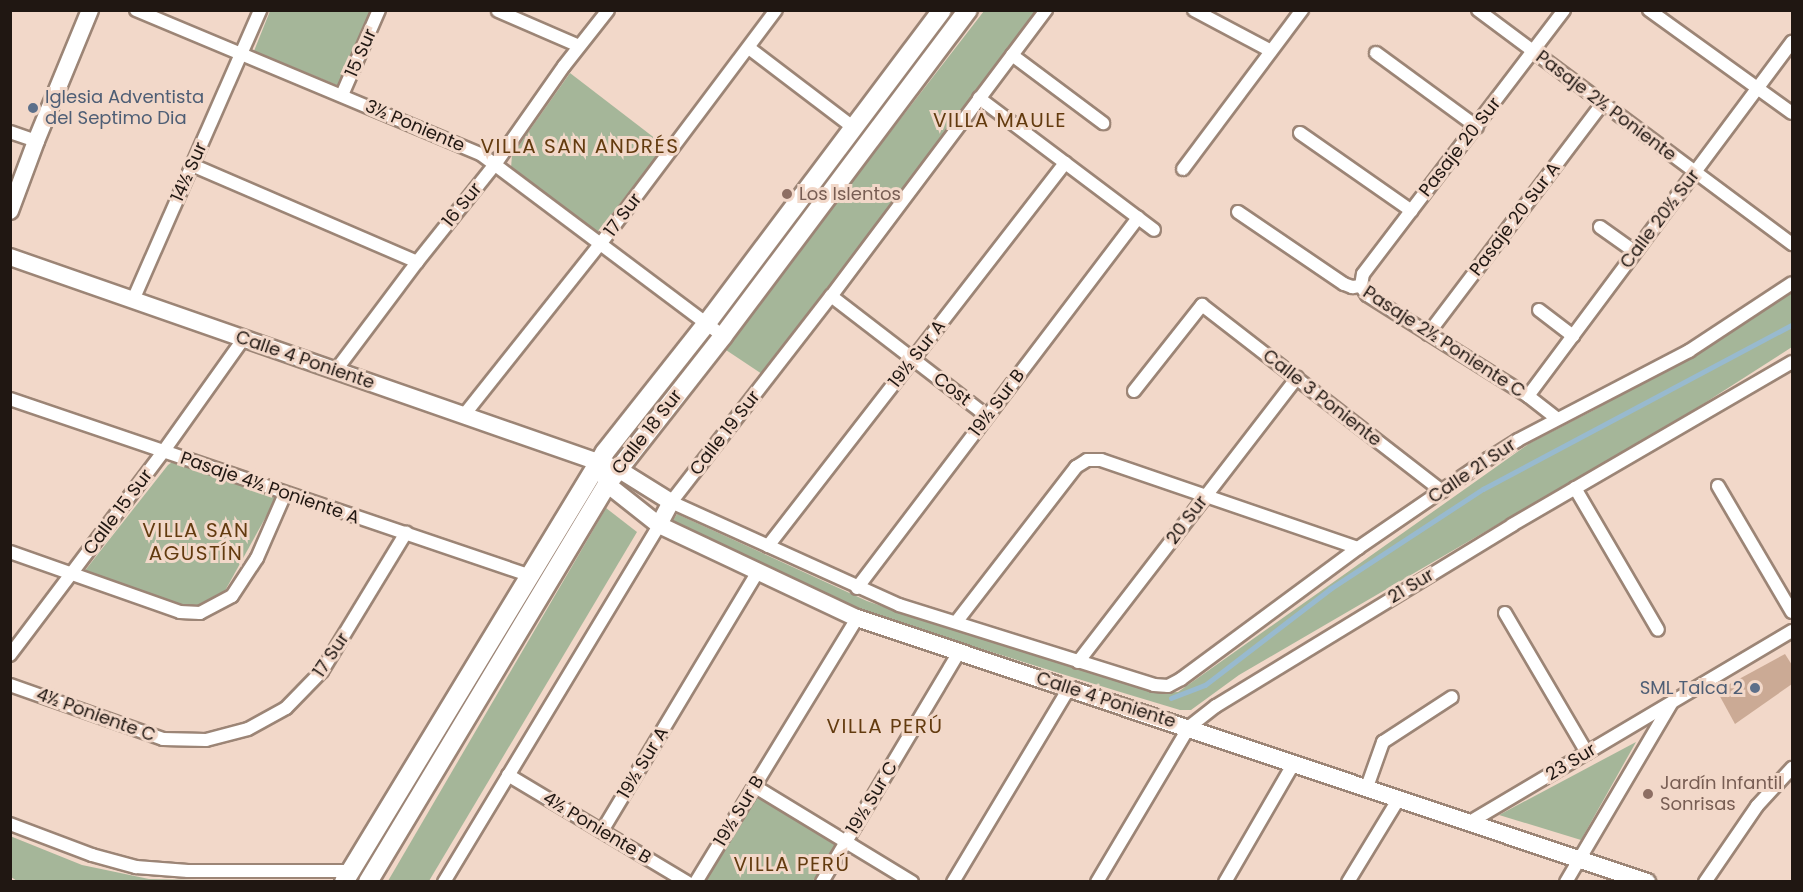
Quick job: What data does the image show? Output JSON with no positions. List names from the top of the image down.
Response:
{
  "streets": {
    "main road": ["Calle 18 Sur"],
    "street": [
      "15 Sur",
      "Pasaje 2½ Poniente",
      "3½ Poniente",
      "Pasaje 20 Sur",
      "14½ Sur",
      "16 Sur",
      "17 Sur",
      "Pasaje 20 Sur A",
      "Calle 20½ Sur",
      "Pasaje 2½ Poniente C",
      "19½ Sur A",
      "Calle 4 Poniente",
      "Cost",
      "Calle 3 Poniente",
      "19½ Sur B",
      "Calle 19 Sur",
      "Calle 21 Sur",
      "Pasaje 4½ Poniente A",
      "Calle 15 Sur",
      "20 Sur",
      "21 Sur",
      "4½ Poniente C",
      "23 Sur",
      "19½ Sur C",
      "4½ Poniente B"
    ]
  },
  "crossings": [
    ["15 Sur", "3½ Poniente"],
    ["Pasaje 2½ Poniente", "Pasaje 20 Sur"],
    ["Pasaje 2½ Poniente", "Pasaje 20 Sur A"],
    ["Pasaje 2½ Poniente", "Calle 20½ Sur"],
    ["3½ Poniente", "14½ Sur"],
    ["3½ Poniente", "16 Sur"],
    ["3½ Poniente", "17 Sur"],
    ["3½ Poniente", "Calle 18 Sur"],
    ["Pasaje 20 Sur", "Pasaje 2½ Poniente C"],
    ["14½ Sur", "Calle 4 Poniente"],
    ["16 Sur", "Calle 4 Poniente"],
    ["17 Sur", "Calle 4 Poniente"],
    ["17 Sur", "Pasaje 4½ Poniente A"],
    ["17 Sur", "4½ Poniente C"],
    ["Pasaje 20 Sur A", "Pasaje 2½ Poniente C"],
    ["Calle 20½ Sur", "Pasaje 2½ Poniente C"],
    ["Pasaje 2½ Poniente C", "Calle 21 Sur"],
    ["19½ Sur A", "Calle 4 Poniente"],
    ["19½ Sur A", "Cost"],
    ["19½ Sur A", "4½ Poniente B"],
    ["Calle 4 Poniente", "19½ Sur B"],
    ["Calle 4 Poniente", "Calle 18 Sur"],
    ["Calle 4 Poniente", "Calle 19 Sur"],
    ["Calle 4 Poniente", "Calle 21 Sur"],
    ["Calle 4 Poniente", "Calle 15 Sur"],
    ["Calle 4 Poniente", "20 Sur"],
    ["Calle 4 Poniente", "21 Sur"],
    ["Calle 4 Poniente", "23 Sur"],
    ["Calle 4 Poniente", "19½ Sur C"],
    ["Cost", "19½ Sur B"],
    ["Cost", "Calle 19 Sur"],
    ["Calle 3 Poniente", "Calle 21 Sur"],
    ["Calle 3 Poniente", "20 Sur"],
    ["Calle 18 Sur", "Pasaje 4½ Poniente A"],
    ["Calle 19 Sur", "4½ Poniente B"],
    ["Pasaje 4½ Poniente A", "Calle 15 Sur"]
  ],
  "districts": [
    "VILLA MAULE",
    "VILLA SAN ANDRÉS",
    "VILLA SAN AGUSTÍN",
    "VILLA PERÚ",
    "VILLA PERÚ"
  ],
  "places": [
    "Iglesia Adventista del Septimo Dia",
    "Los Islentos",
    "SML Talca 2",
    "Jardín Infantil Sonrisas"
  ]
}
